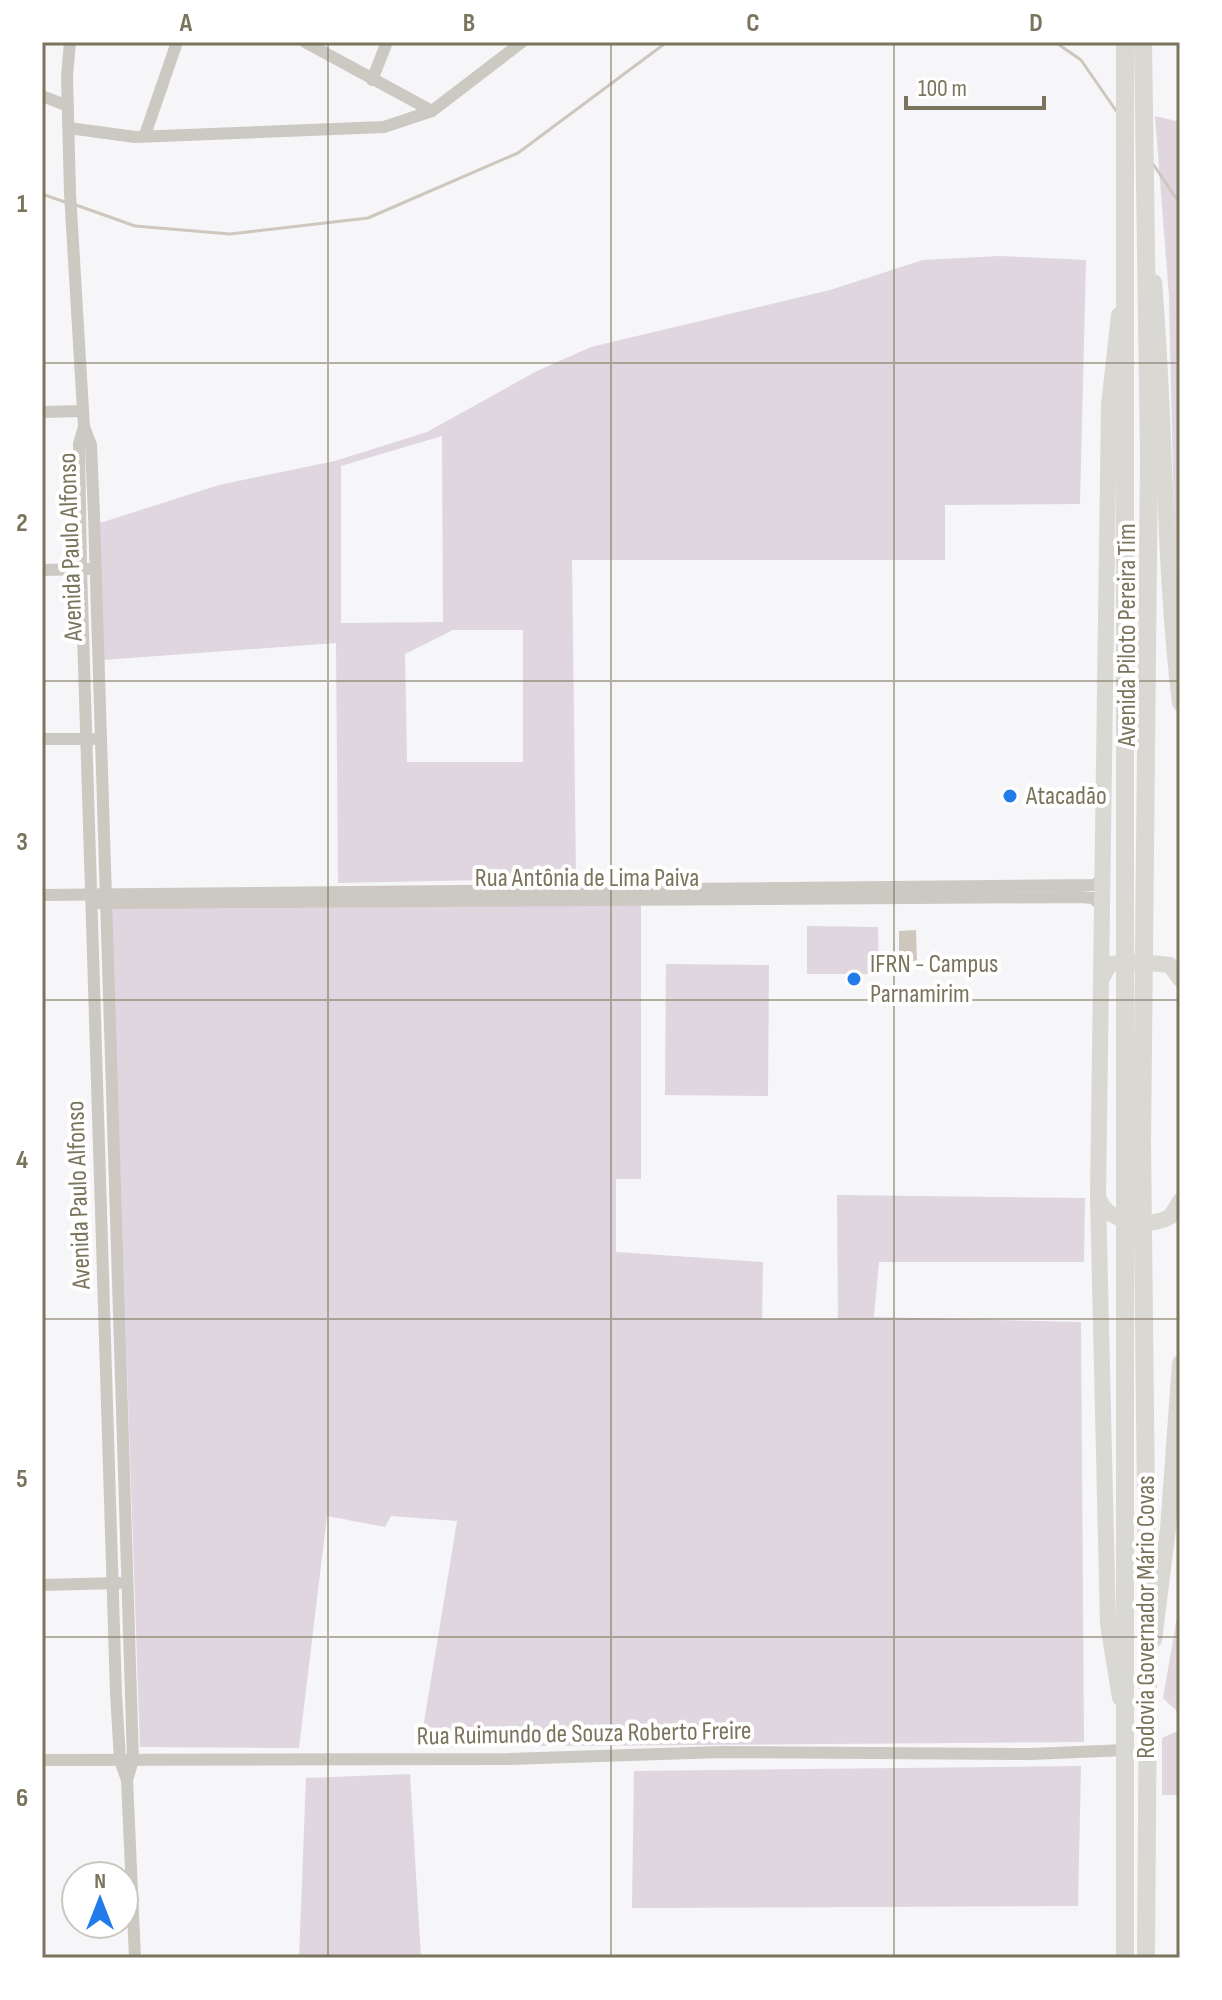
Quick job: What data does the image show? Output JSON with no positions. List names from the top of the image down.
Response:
{
  "streets": {
    "highway": ["Avenida Piloto Pereira Tim", "Rodovia Governador Mário Covas"],
    "street": ["Avenida Paulo Alfonso", "Rua Antônia de Lima Paiva", "Rua Ruimundo de Souza Roberto Freire"]
  },
  "crossings": [
    ["Avenida Paulo Alfonso", "Rua Antônia de Lima Paiva"],
    ["Avenida Paulo Alfonso", "Rua Ruimundo de Souza Roberto Freire"],
    ["Avenida Piloto Pereira Tim", "Rodovia Governador Mário Covas"],
    ["Rodovia Governador Mário Covas", "Rua Ruimundo de Souza Roberto Freire"]
  ],
  "places": ["Atacadão", "IFRN - Campus Parnamirim"],
  "scale_bar": "100 m",
  "north": "top",
  "grid": {
    "columns": [
      "A",
      "B",
      "C",
      "D"
    ],
    "rows": [
      "1",
      "2",
      "3",
      "4",
      "5",
      "6"
    ]
  }
}
